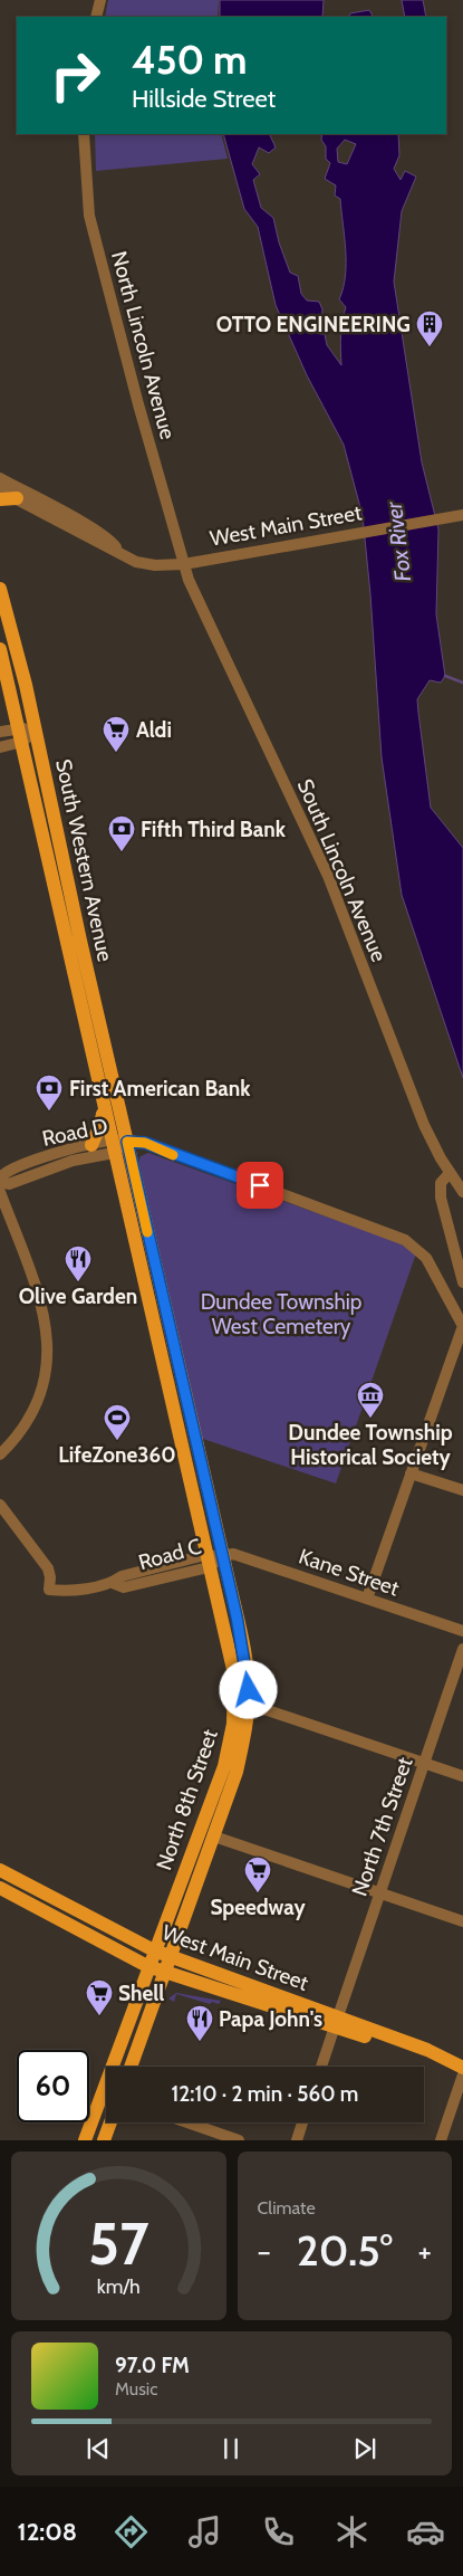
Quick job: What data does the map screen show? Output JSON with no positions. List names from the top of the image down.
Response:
{
  "streets": {
    "main road": ["West Main Street", "South Western Avenue", "North 8th Street"],
    "street": [
      "North Lincoln Avenue",
      "South Lincoln Avenue",
      "Road D",
      "Road C",
      "Kane Street",
      "North 7th Street"
    ]
  },
  "crossings": [
    ["North Lincoln Avenue", "West Main Street"],
    ["North Lincoln Avenue", "South Lincoln Avenue"],
    ["West Main Street", "South Lincoln Avenue"],
    ["West Main Street", "North 8th Street"],
    ["West Main Street", "North 7th Street"],
    ["South Western Avenue", "Road D"],
    ["South Western Avenue", "North 8th Street"],
    ["Road D", "North 8th Street"],
    ["Road C", "Kane Street"],
    ["Road C", "North 8th Street"],
    ["Kane Street", "North 8th Street"]
  ],
  "water": ["Fox River"],
  "parks": ["Dundee Township West Cemetery"],
  "places": {
    "building": ["OTTO ENGINEERING"],
    "supermarket": ["Aldi", "Speedway", "Shell"],
    "bank": ["Fifth Third Bank", "First American Bank"],
    "restaurant": ["Olive Garden", "Papa John's"],
    "museum": ["Dundee Township Historical Society"],
    "sports": ["LifeZone360"]
  },
  "page": {
    "turn": ["450 m", "Hillside Street"],
    "limit": "60",
    "trip": "12:10 · 2 min · 560 m",
    "tile": "Climate",
    "heat": ["−", "20.5°", "+"],
    "song": ["97.0 FM", "Music"],
    "tabs": "12:08",
    "gauge": ["57", "km/h"]
  }
}
